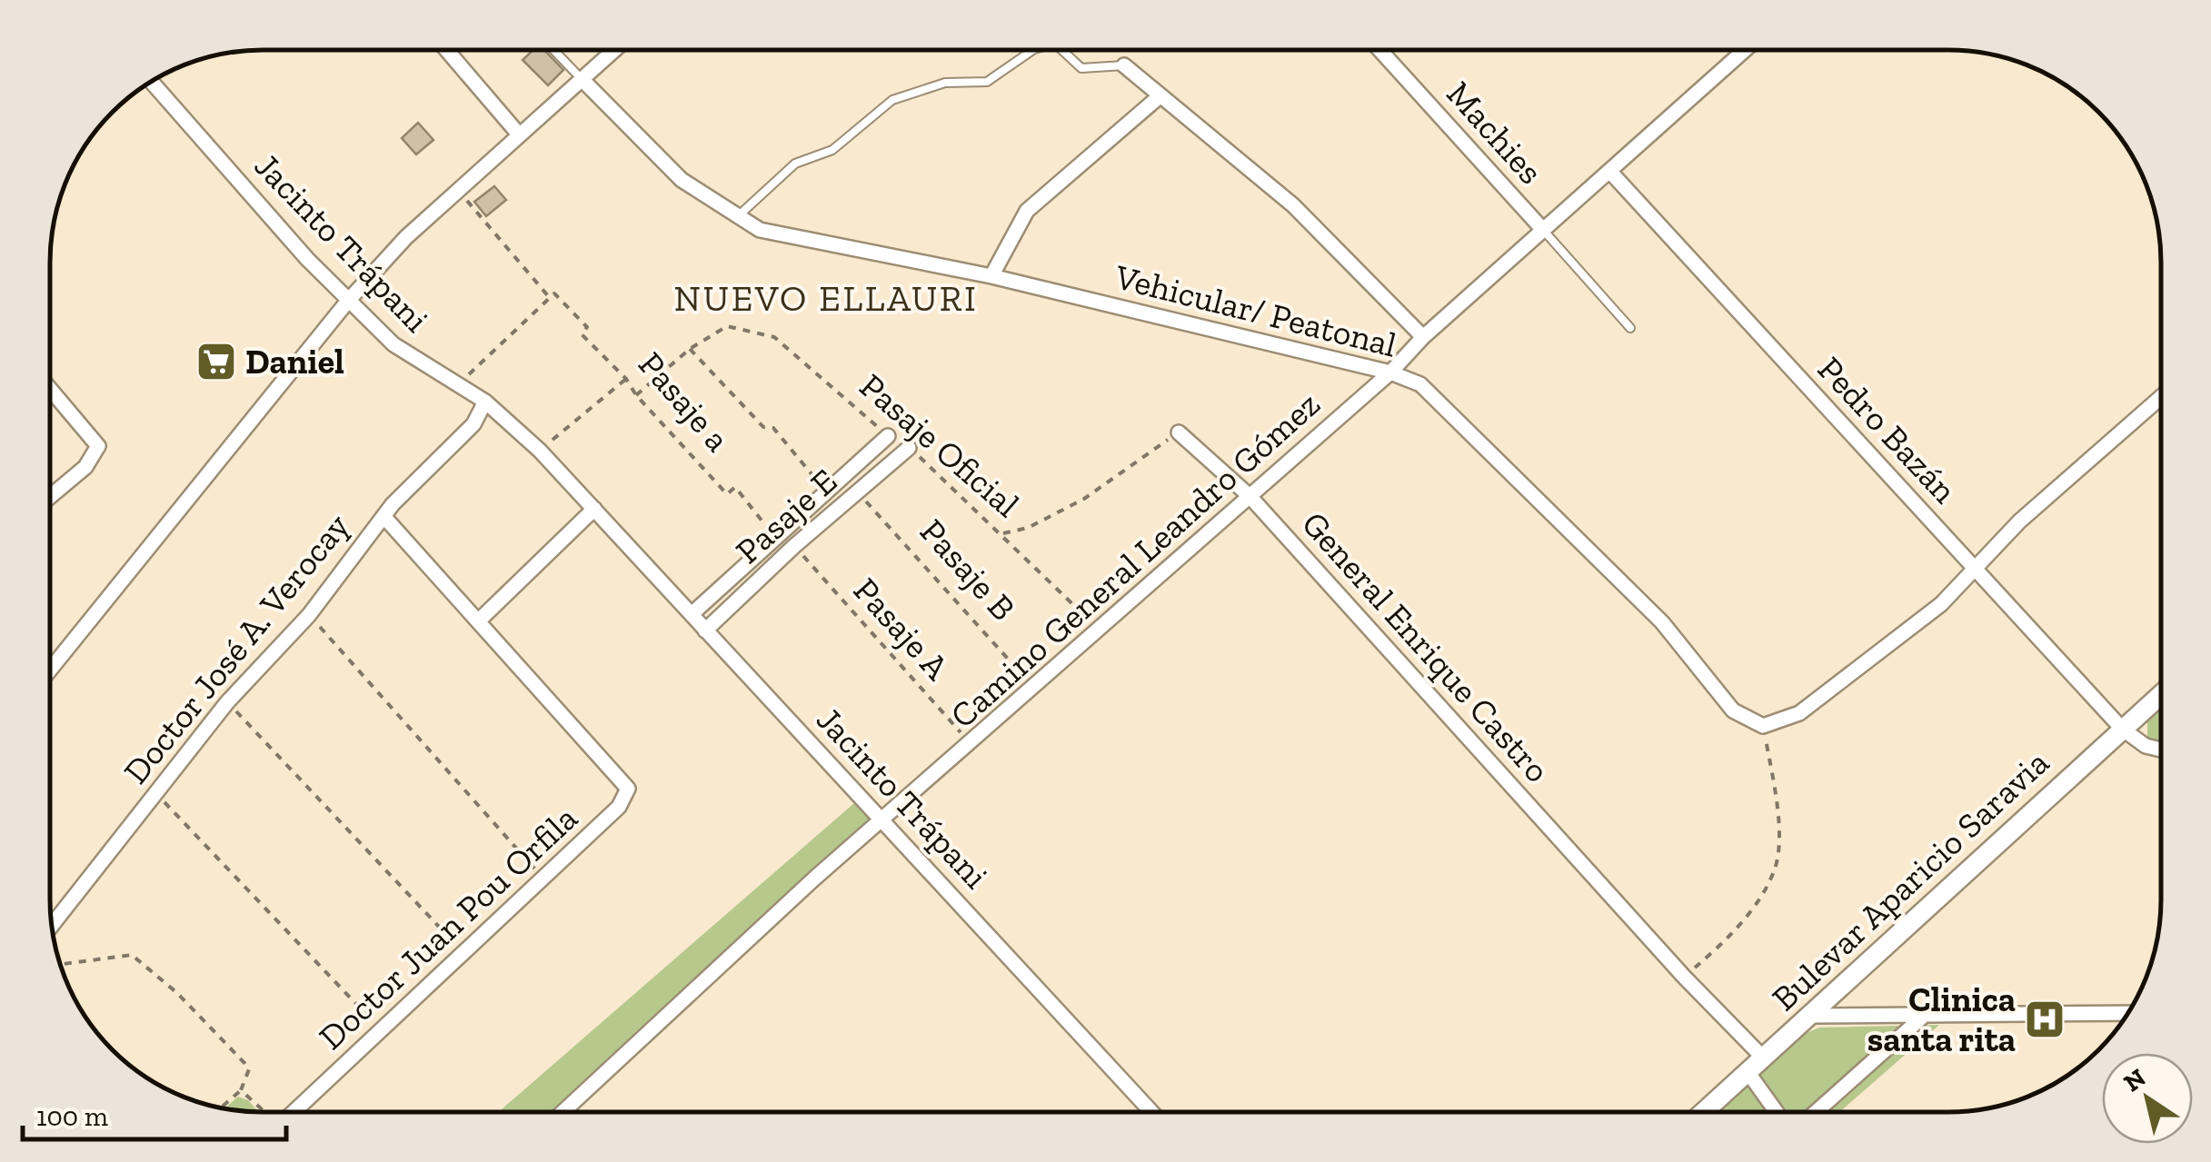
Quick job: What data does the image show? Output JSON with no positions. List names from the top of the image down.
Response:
{
  "streets": {
    "street": [
      "Machies",
      "Jacinto Trápani",
      "Vehicular/ Peatonal",
      "Pedro Bazán",
      "Pasaje E",
      "Camino General Leandro Gómez",
      "General Enrique Castro",
      "Doctor José A. Verocay",
      "Bulevar Aparicio Saravia",
      "Doctor Juan Pou Orfila"
    ],
    "path": [
      "Pasaje a",
      "Pasaje Oficial",
      "Pasaje B",
      "Pasaje A"
    ]
  },
  "crossings": [
    ["Machies", "Camino General Leandro Gómez"],
    ["Jacinto Trápani", "Pasaje E"],
    ["Jacinto Trápani", "Camino General Leandro Gómez"],
    ["Jacinto Trápani", "Doctor José A. Verocay"],
    ["Vehicular/ Peatonal", "Camino General Leandro Gómez"],
    ["Pasaje a", "Pasaje E"],
    ["Pedro Bazán", "Camino General Leandro Gómez"],
    ["Pedro Bazán", "Bulevar Aparicio Saravia"],
    ["Pasaje Oficial", "Pasaje E"],
    ["Pasaje Oficial", "Camino General Leandro Gómez"],
    ["Pasaje E", "Pasaje B"],
    ["Pasaje E", "Pasaje A"],
    ["Camino General Leandro Gómez", "Pasaje B"],
    ["Camino General Leandro Gómez", "Pasaje A"],
    ["Camino General Leandro Gómez", "General Enrique Castro"],
    ["General Enrique Castro", "Bulevar Aparicio Saravia"]
  ],
  "districts": ["NUEVO ELLAURI"],
  "places": {
    "supermarket": ["Daniel"],
    "hospital": ["Clinica santa rita"]
  },
  "scale_bar": "100 m",
  "north": "top left"
}
